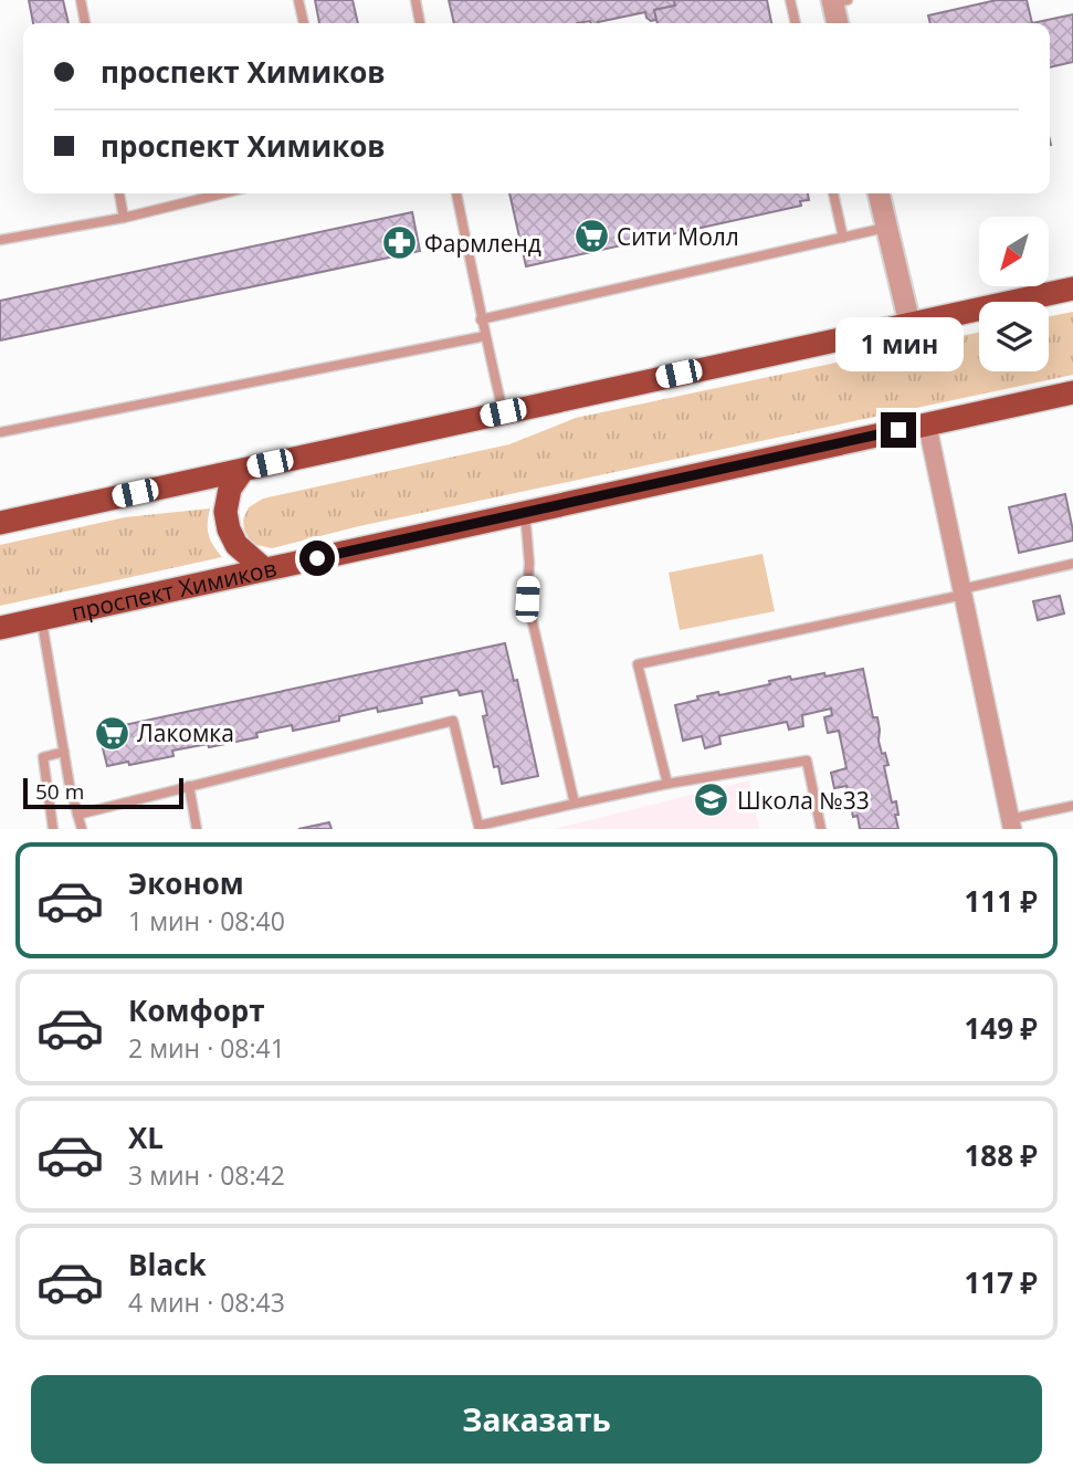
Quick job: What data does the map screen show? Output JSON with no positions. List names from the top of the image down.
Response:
{
  "streets": {
    "main road": ["проспект Химиков"]
  },
  "places": {
    "supermarket": ["Сити Молл", "Лакомка"],
    "pharmacy": ["Фармленд"],
    "school or university": ["Школа №33"]
  },
  "scale_bar": "50 m",
  "north": "bottom left",
  "page": {
    "banner": ["проспект Химиков", "проспект Химиков"],
    "bubble": "1 мин",
    "scale": "50 m",
    "list": [
      {
        "name": "Эконом",
        "note": "1 мин · 08:40",
        "value": "111 ₽"
      },
      {
        "name": "Комфорт",
        "note": "2 мин · 08:41",
        "value": "149 ₽"
      },
      {
        "name": "XL",
        "note": "3 мин · 08:42",
        "value": "188 ₽"
      },
      {
        "name": "Black",
        "note": "4 мин · 08:43",
        "value": "117 ₽"
      }
    ],
    "buttons": "Заказать"
  }
}
